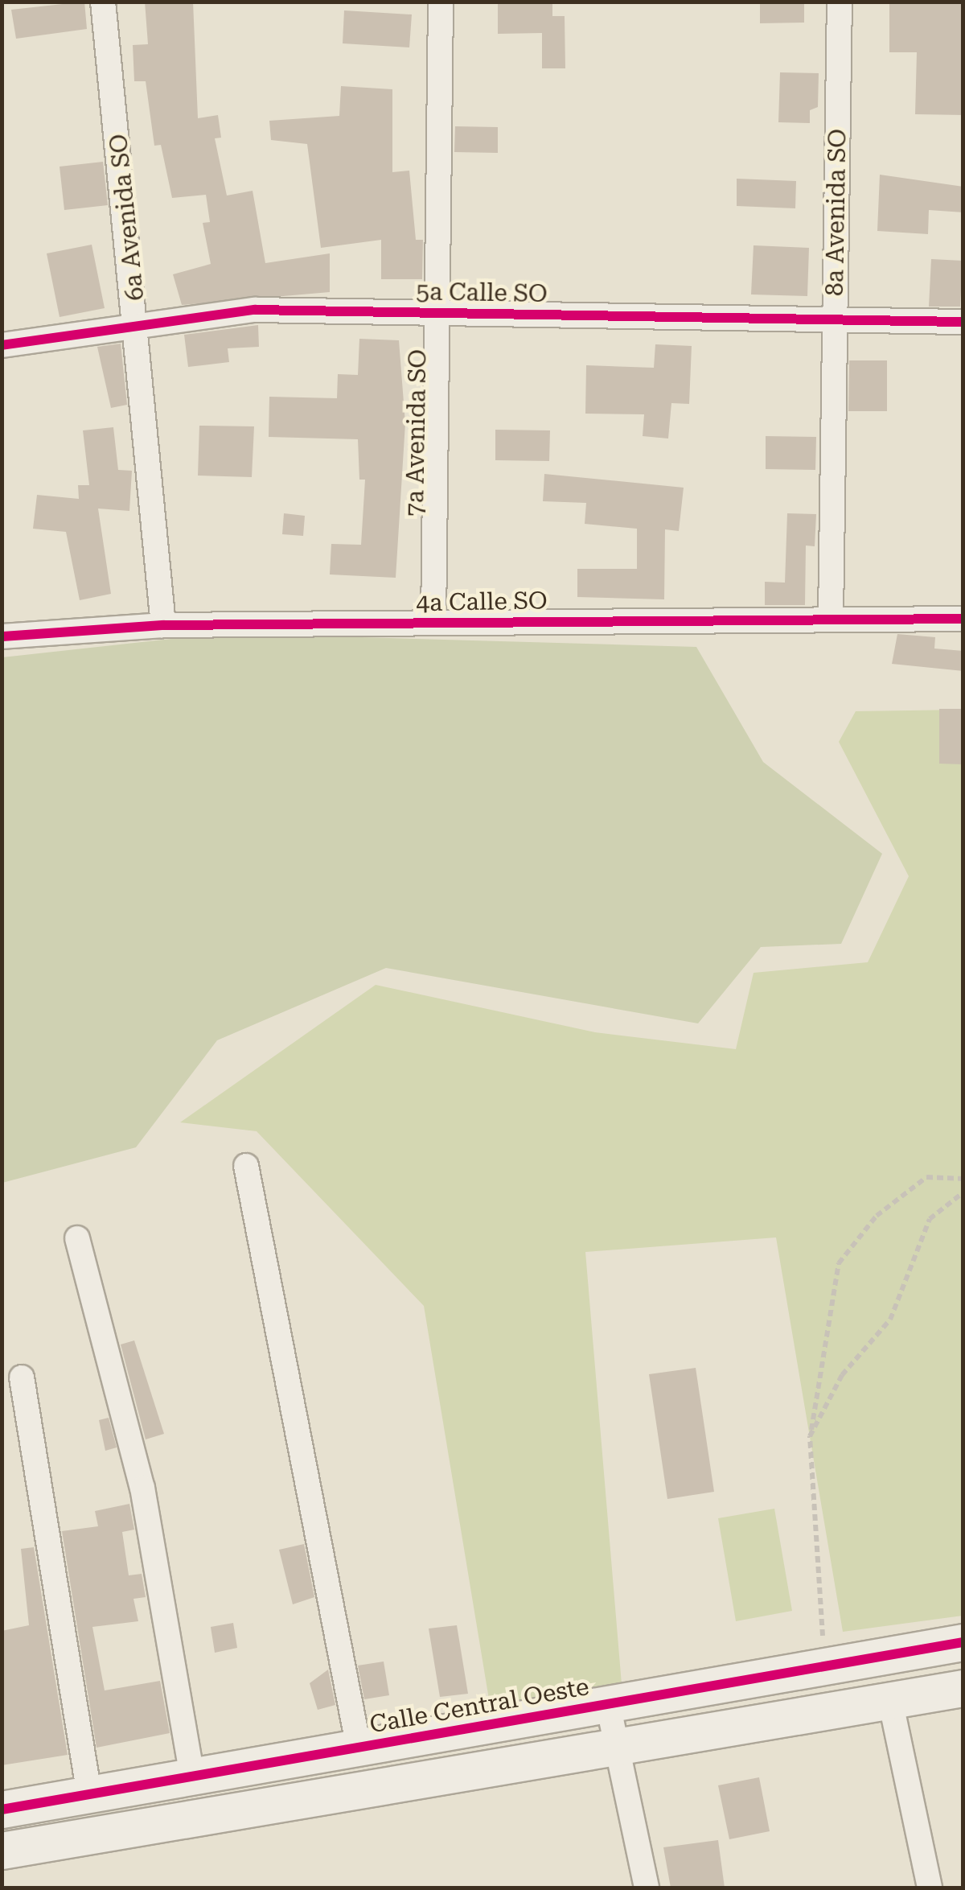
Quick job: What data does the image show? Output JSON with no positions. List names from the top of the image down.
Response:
{
  "streets": {
    "street": [
      "8a Avenida SO",
      "6a Avenida SO",
      "5a Calle SO",
      "7a Avenida SO",
      "4a Calle SO",
      "Calle Central Oeste"
    ]
  },
  "crossings": [
    ["8a Avenida SO", "5a Calle SO"],
    ["8a Avenida SO", "4a Calle SO"],
    ["6a Avenida SO", "5a Calle SO"],
    ["6a Avenida SO", "4a Calle SO"],
    ["5a Calle SO", "7a Avenida SO"],
    ["7a Avenida SO", "4a Calle SO"]
  ]
}
